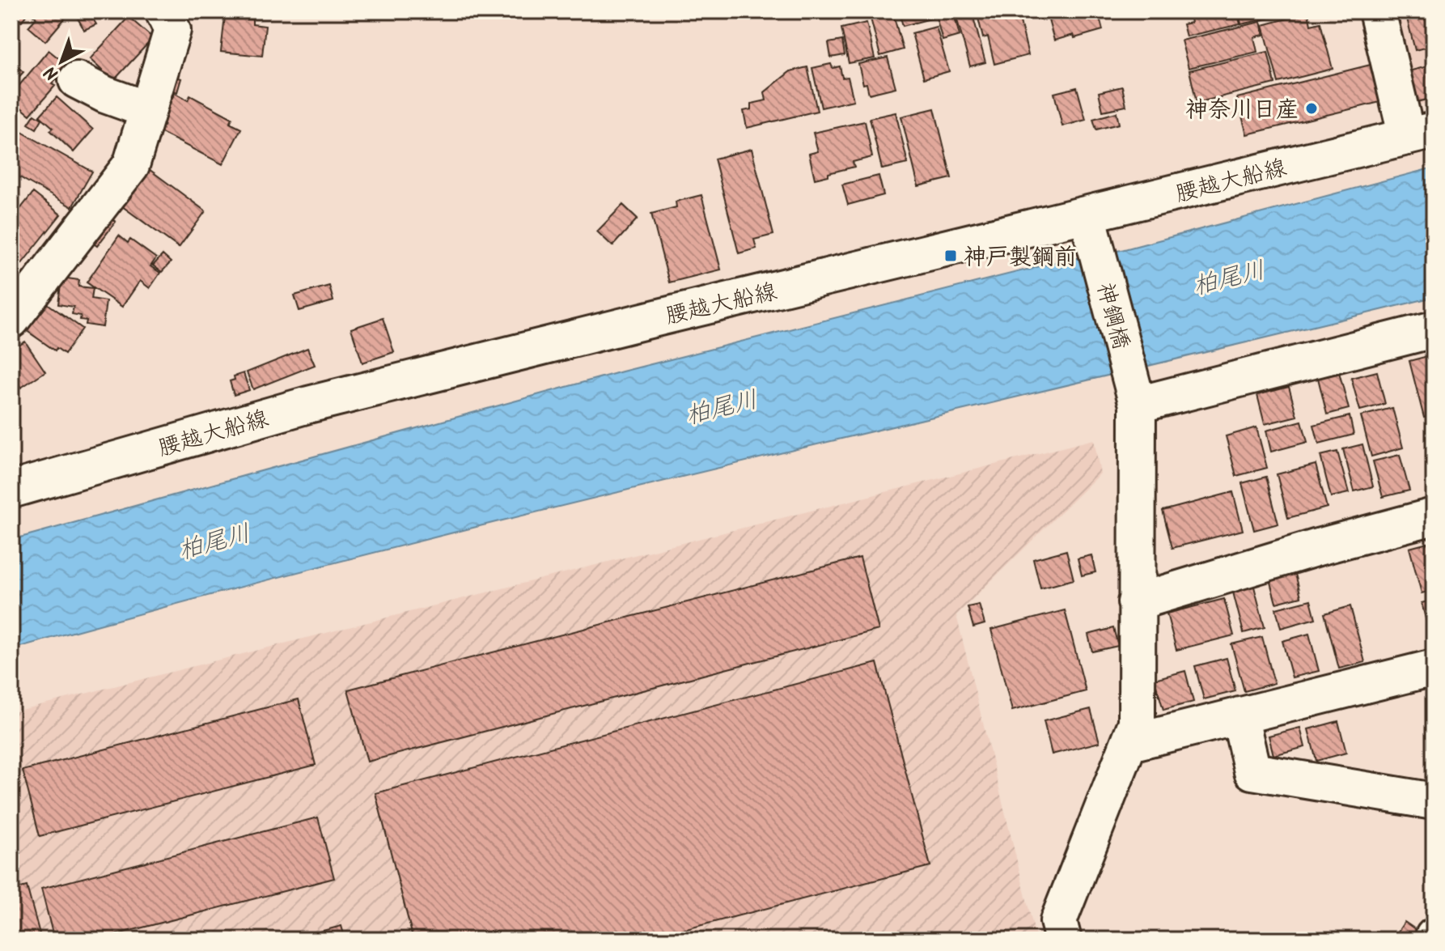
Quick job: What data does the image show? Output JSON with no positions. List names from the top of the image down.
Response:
{
  "streets": {
    "street": ["腰越大船線", "神鋼橋"]
  },
  "crossings": [
    ["腰越大船線", "神鋼橋"]
  ],
  "water": ["柏尾川"],
  "places": {
    "other": ["神奈川日産"],
    "transit": ["神戸製鋼前"]
  },
  "north": "bottom left"
}
